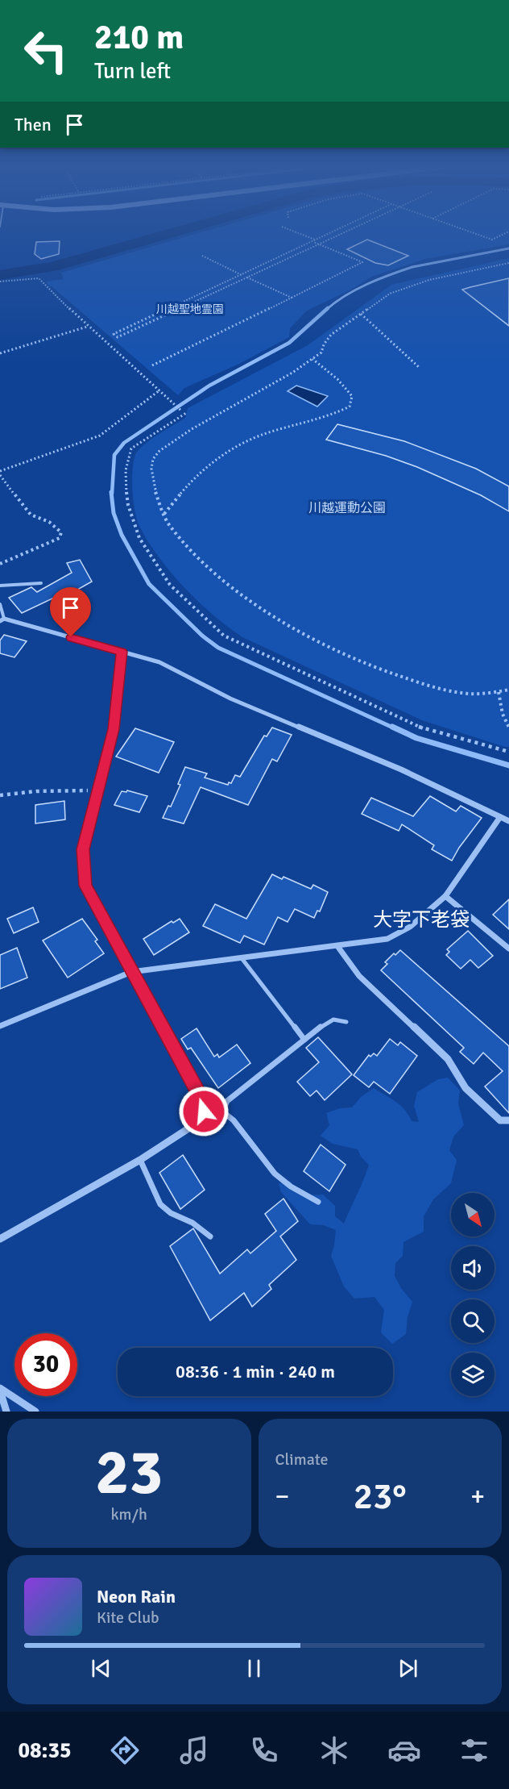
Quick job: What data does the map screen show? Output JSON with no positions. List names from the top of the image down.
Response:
{
  "districts": ["大字下老袋"],
  "parks": ["川越聖地霊園", "川越運動公園"],
  "north": "bottom right",
  "page": {
    "turn": ["210 m", "Turn left"],
    "then": "Then",
    "limit": "30",
    "trip": "08:36 · 1 min · 240 m",
    "tile": [
      ["23", "km/h"],
      "Climate"
    ],
    "heat": ["−", "23°", "+"],
    "song": ["Neon Rain", "Kite Club"],
    "tabs": "08:35"
  }
}
